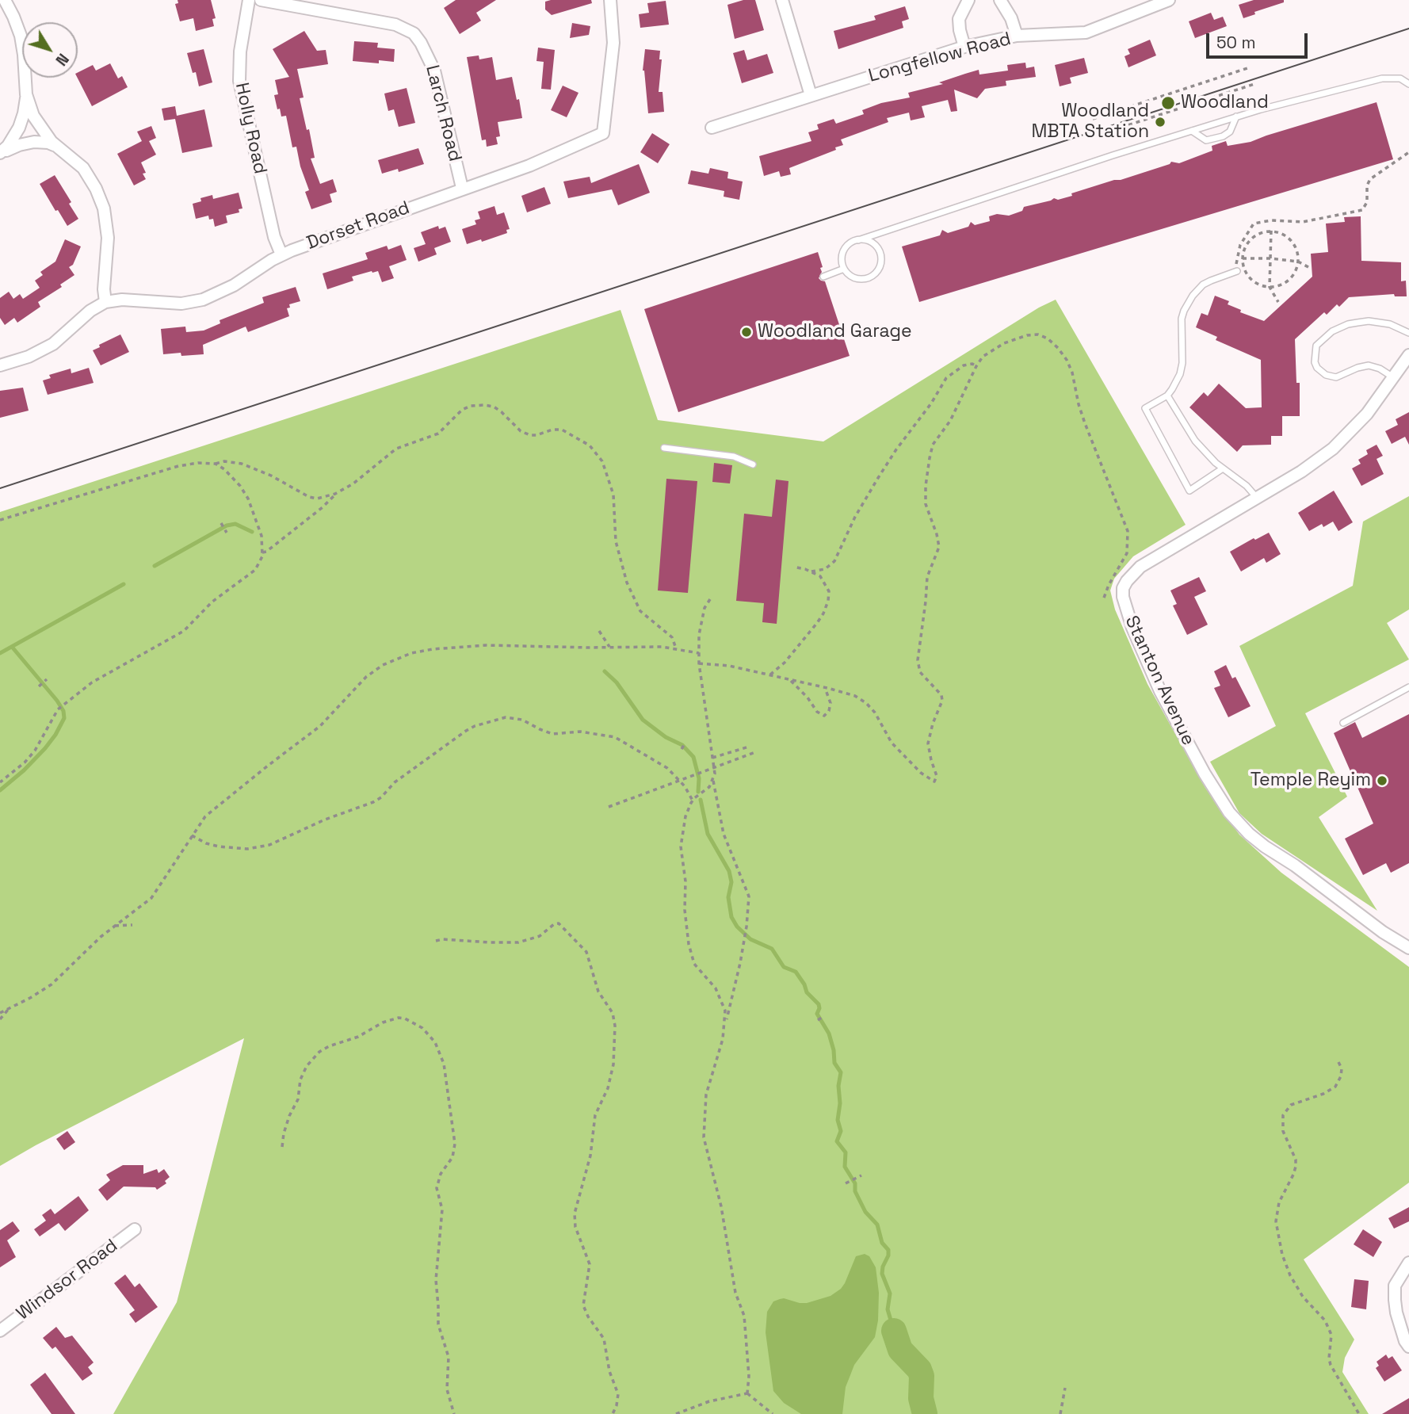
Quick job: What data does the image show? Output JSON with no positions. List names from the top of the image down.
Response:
{
  "streets": {
    "street": [
      "Longfellow Road",
      "Larch Road",
      "Holly Road",
      "Dorset Road",
      "Stanton Avenue",
      "Windsor Road"
    ]
  },
  "crossings": [
    ["Larch Road", "Dorset Road"],
    ["Holly Road", "Dorset Road"]
  ],
  "places": [
    "Woodland",
    "Woodland MBTA Station",
    "Woodland Garage",
    "Temple Reyim"
  ],
  "scale_bar": "50 m",
  "north": "bottom right"
}
